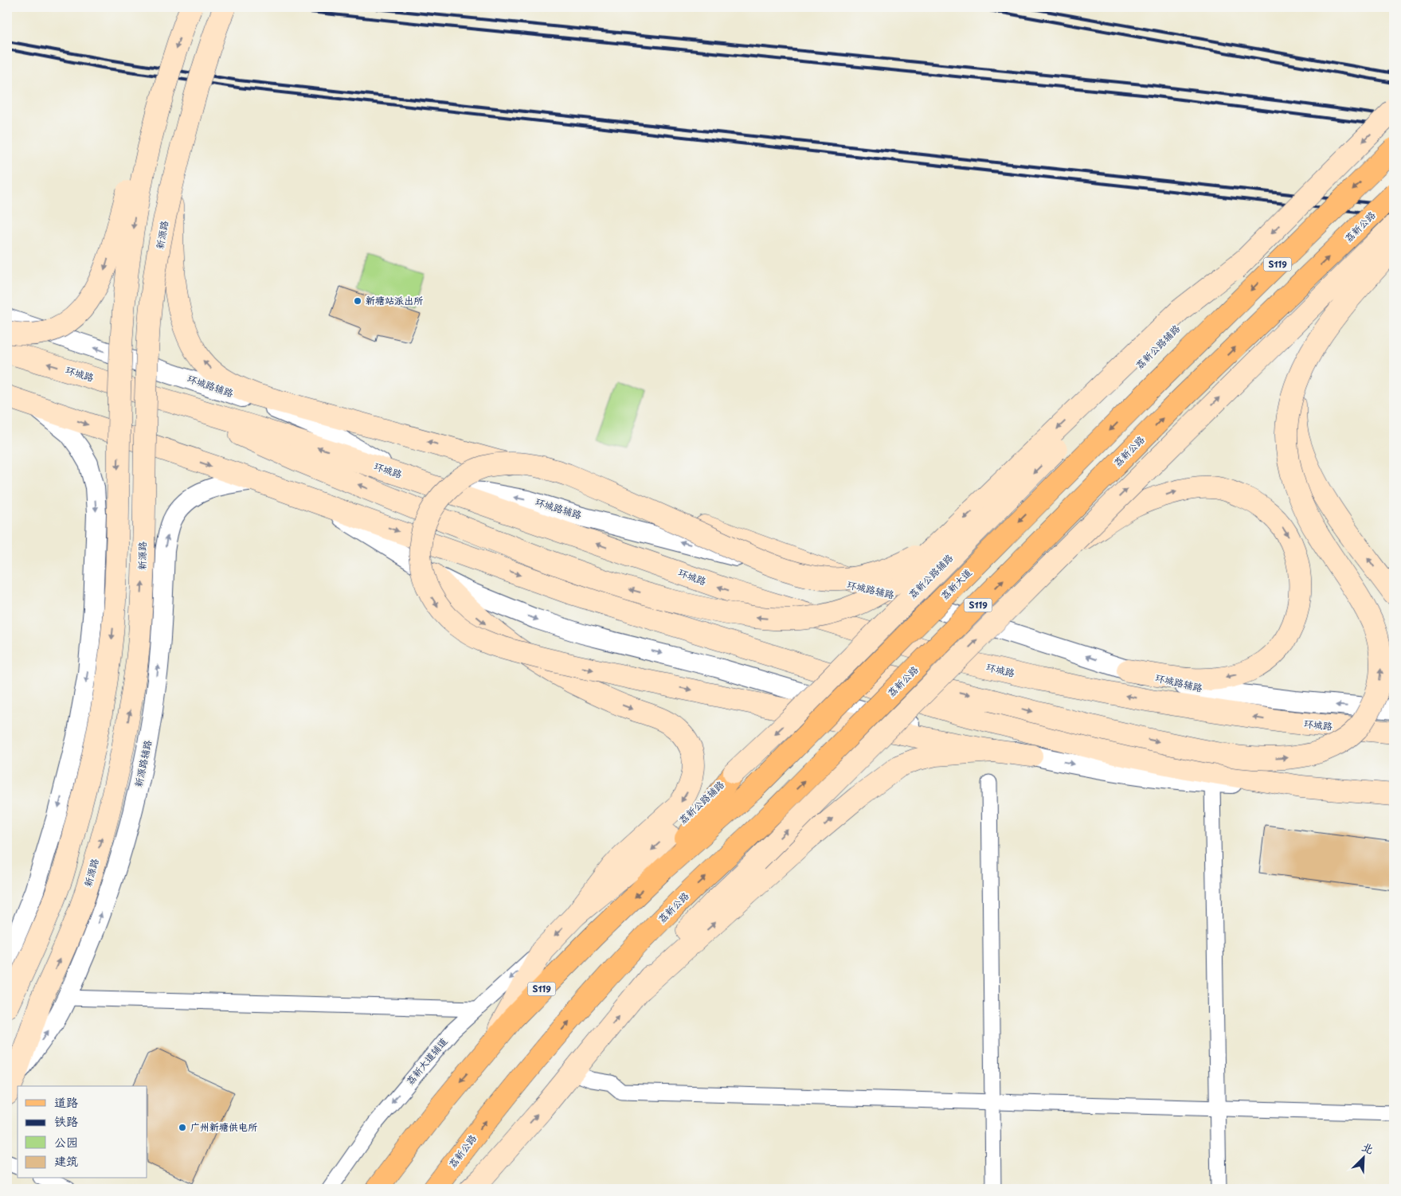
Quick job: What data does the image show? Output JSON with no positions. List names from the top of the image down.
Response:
{
  "streets": {
    "main road": [
      "荔新公路",
      "新源路",
      "S119",
      "荔新公路辅路",
      "环城路",
      "荔新大道"
    ],
    "street": ["环城路辅路", "新源路辅路", "荔新大道辅道"]
  },
  "crossings": [
    ["新源路", "新源路辅路"],
    ["S119", "荔新公路辅路"],
    ["S119", "荔新大道"],
    ["荔新公路辅路", "荔新大道辅道"],
    ["环城路", "环城路辅路"]
  ],
  "one_way": ["新源路辅路", "荔新大道辅道"],
  "places": ["新塘站派出所", "广州新塘供电所"],
  "legend": [
    "道路",
    "铁路",
    "公园",
    "建筑"
  ],
  "north": "top right"
}
